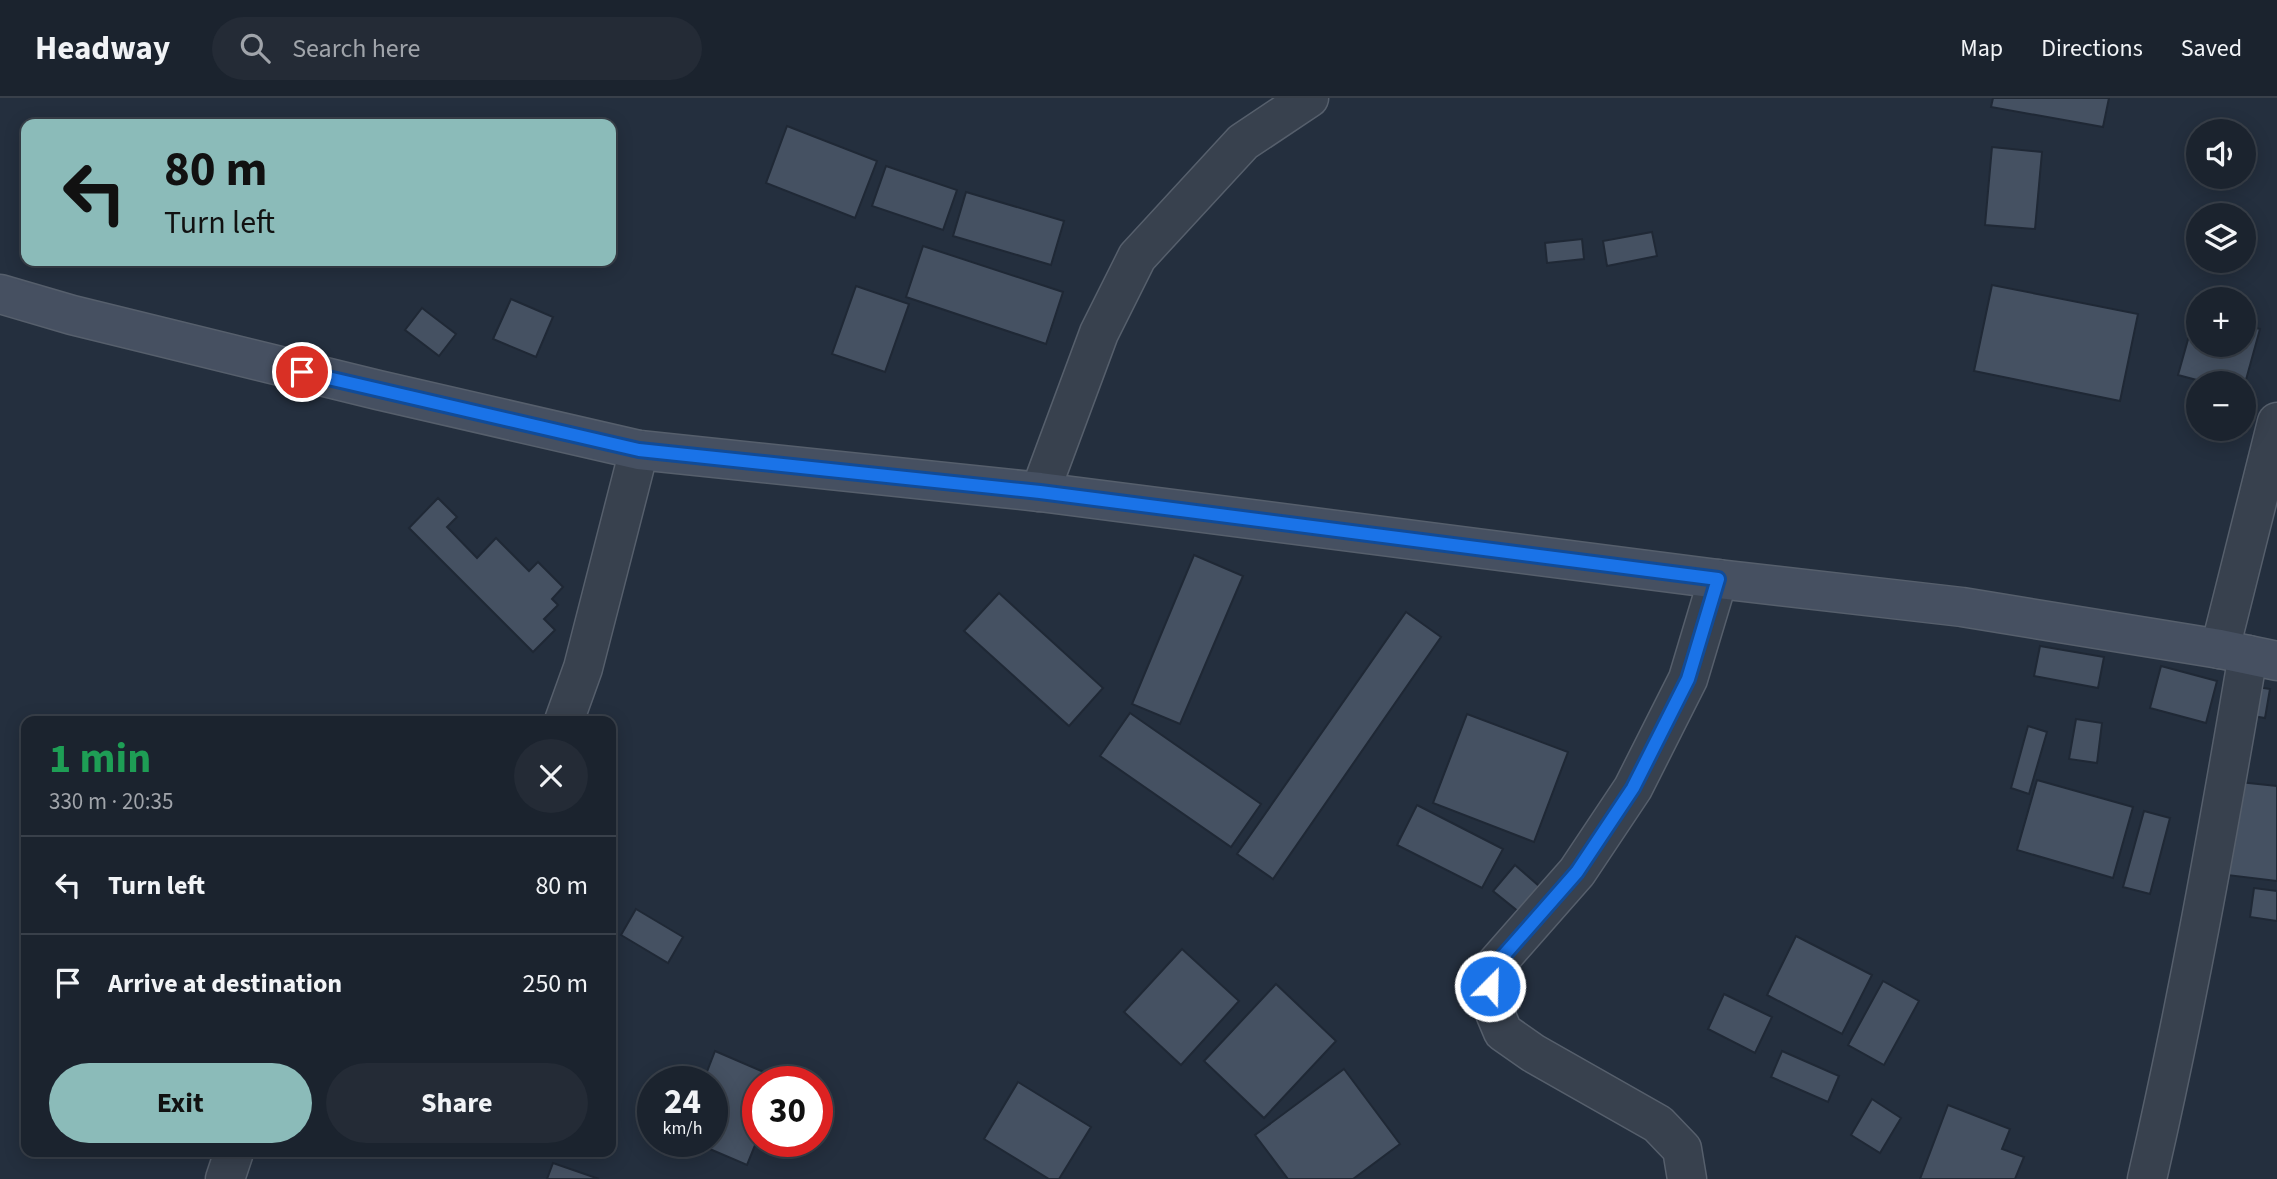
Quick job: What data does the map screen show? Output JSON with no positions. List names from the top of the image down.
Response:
{
  "page": {
    "header": "Headway",
    "search": "Search here",
    "nav": ["Map", "Directions", "Saved"],
    "map_buttons": ["+", "−"],
    "turn": ["80 m", "Turn left"],
    "heading": ["1 min", "330 m · 20:35"],
    "list": [
      {
        "name": "Turn left",
        "value": "80 m"
      },
      {
        "name": "Arrive at destination",
        "value": "250 m"
      }
    ],
    "buttons": ["Exit", "Share"],
    "speed": "24 km/h",
    "limit": "30"
  }
}
